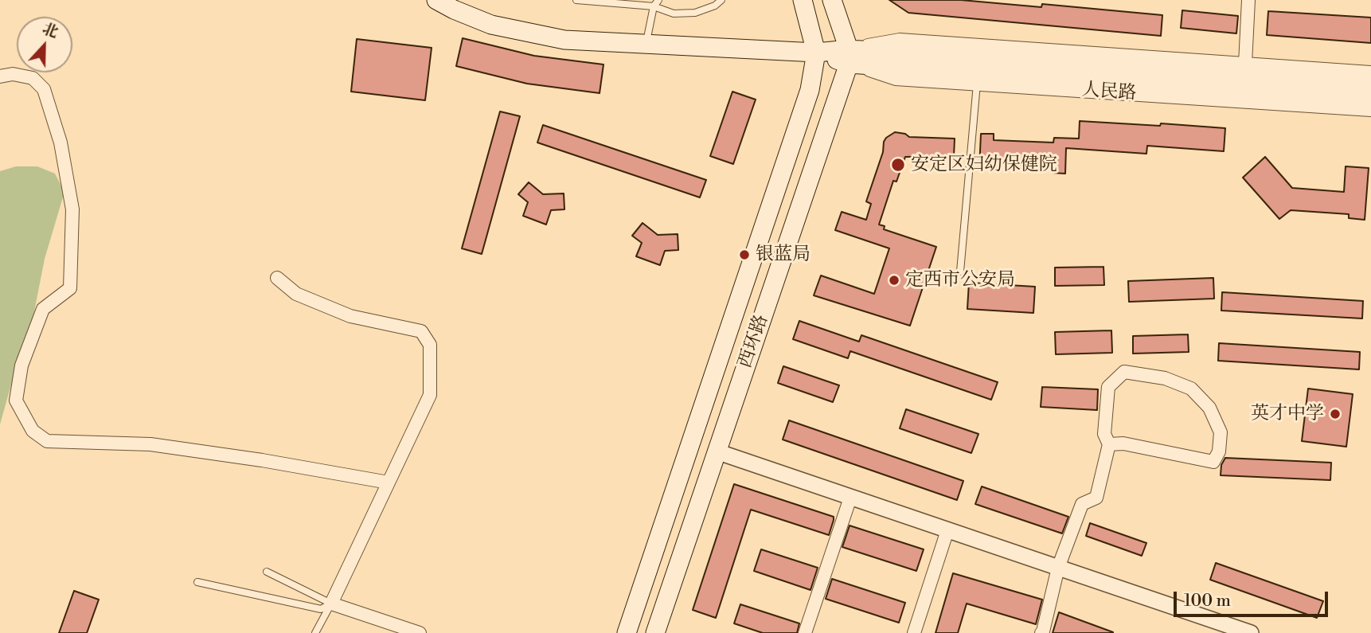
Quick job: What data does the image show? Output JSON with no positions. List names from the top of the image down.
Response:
{
  "streets": {
    "main road": ["人民路", "西环路"]
  },
  "crossings": [
    ["人民路", "西环路"]
  ],
  "places": [
    "安定区妇幼保健院",
    "银蓝局",
    "定西市公安局",
    "英才中学"
  ],
  "scale_bar": "100 m",
  "north": "top"
}
